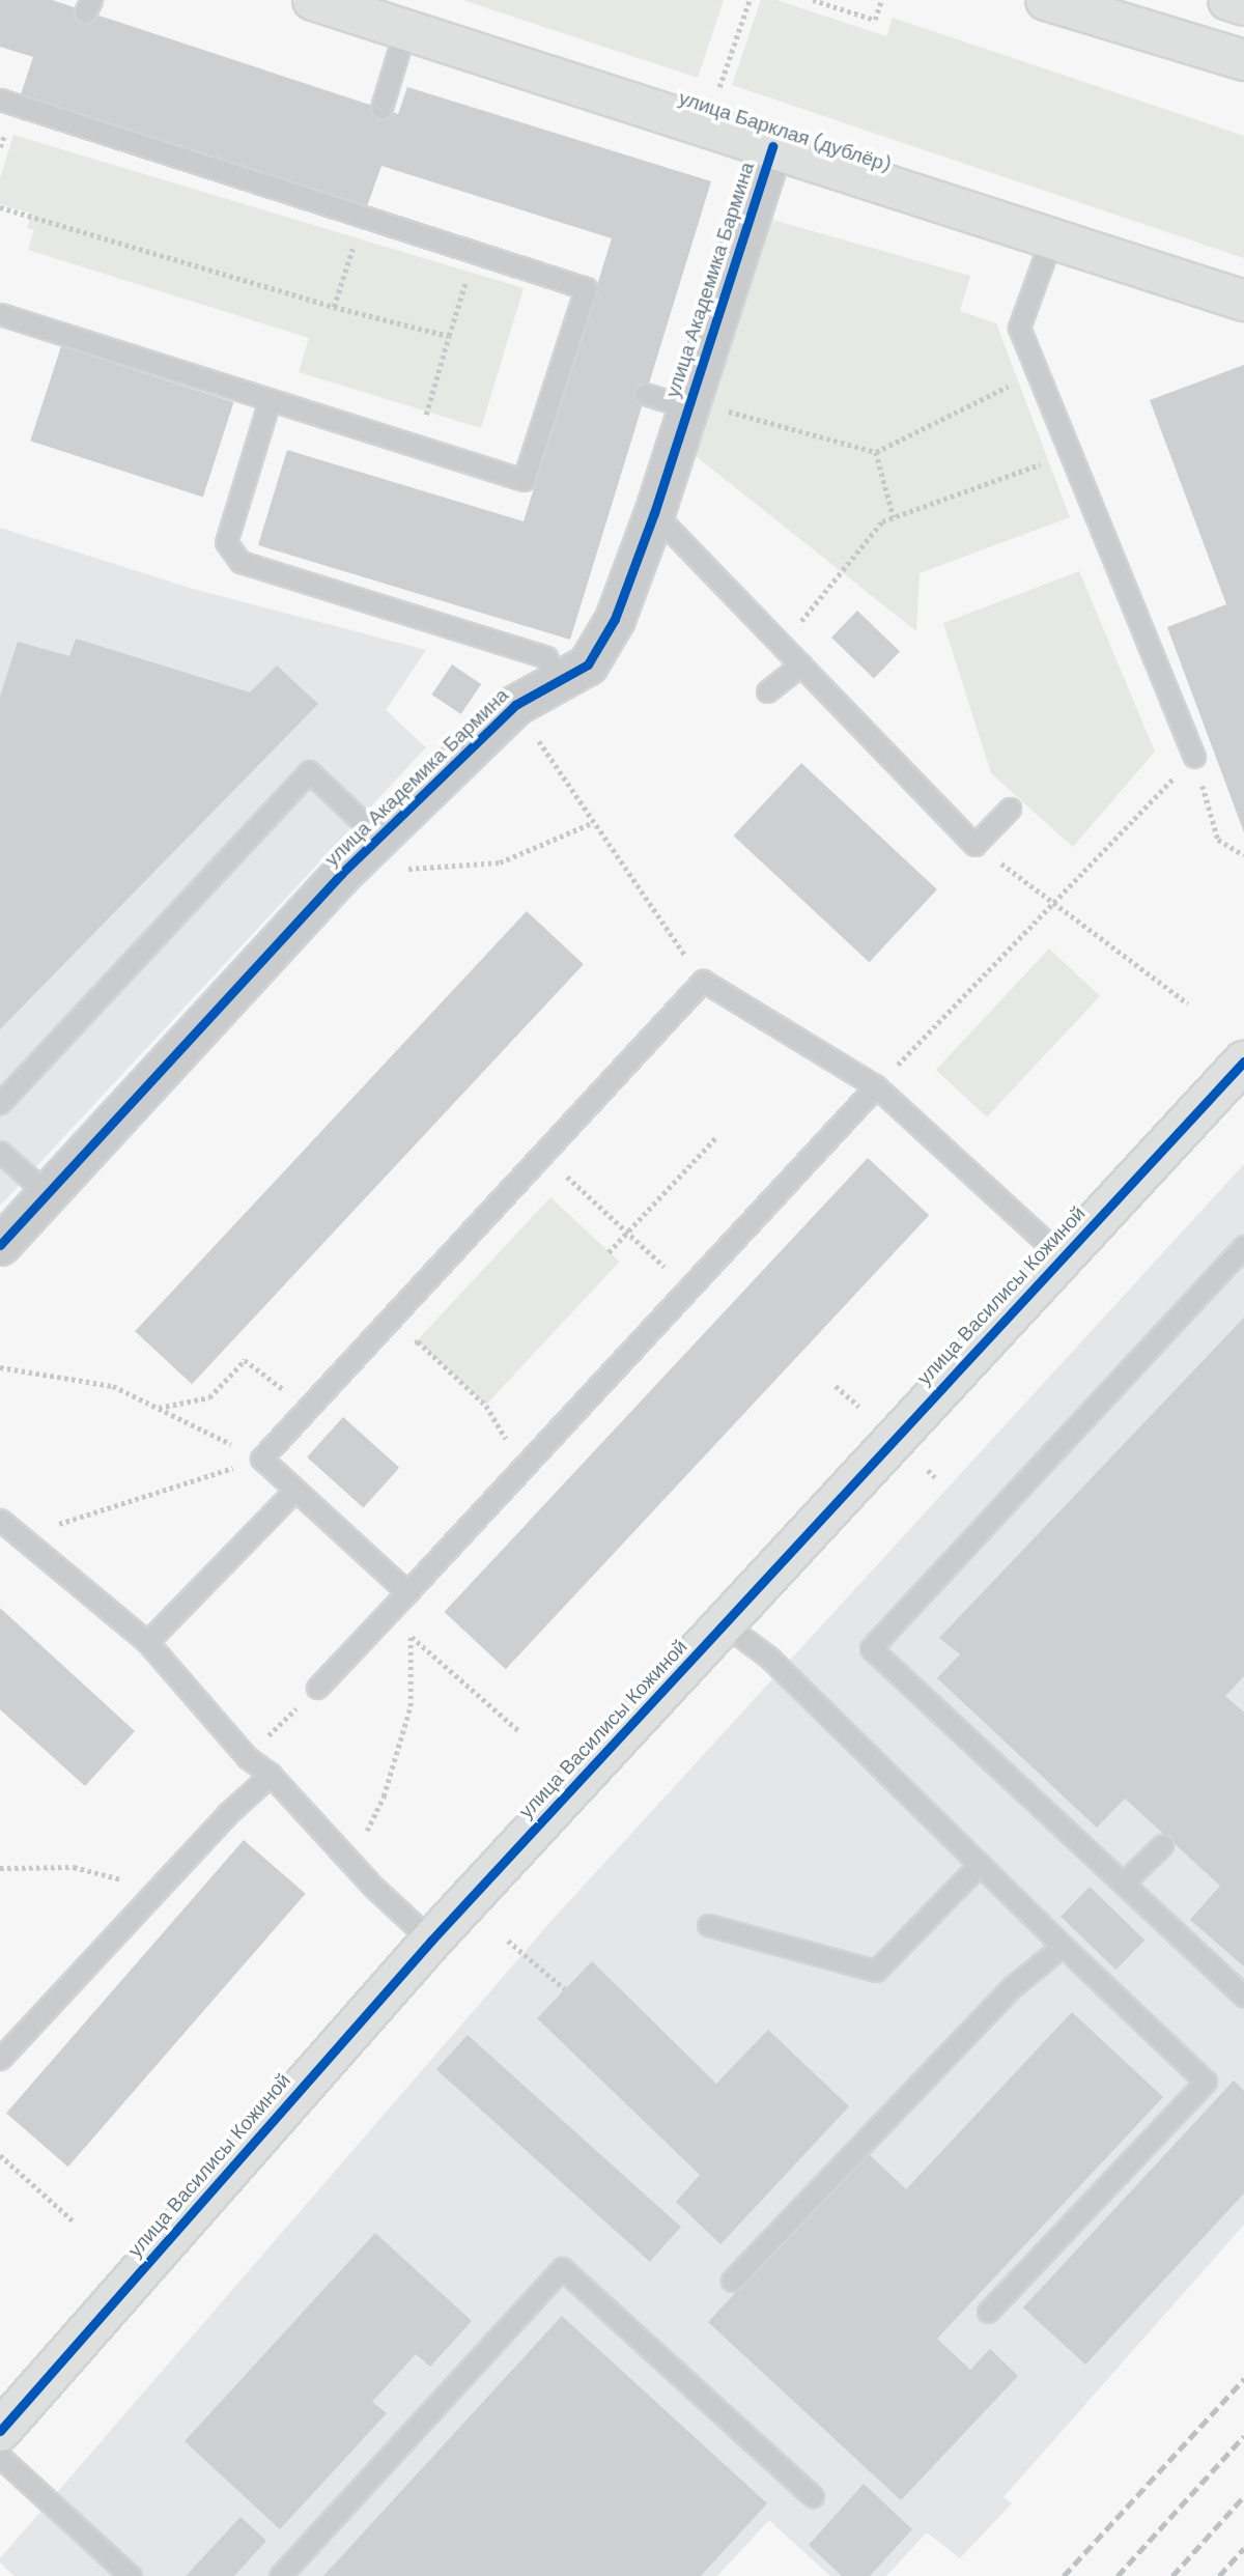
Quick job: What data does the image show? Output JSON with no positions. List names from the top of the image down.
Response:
{
  "streets": {
    "street": ["улица Барклая (дублёр)", "улица Академика Бармина", "улица Василисы Кожиной"]
  },
  "crossings": [
    ["улица Барклая (дублёр)", "улица Академика Бармина"]
  ]
}
